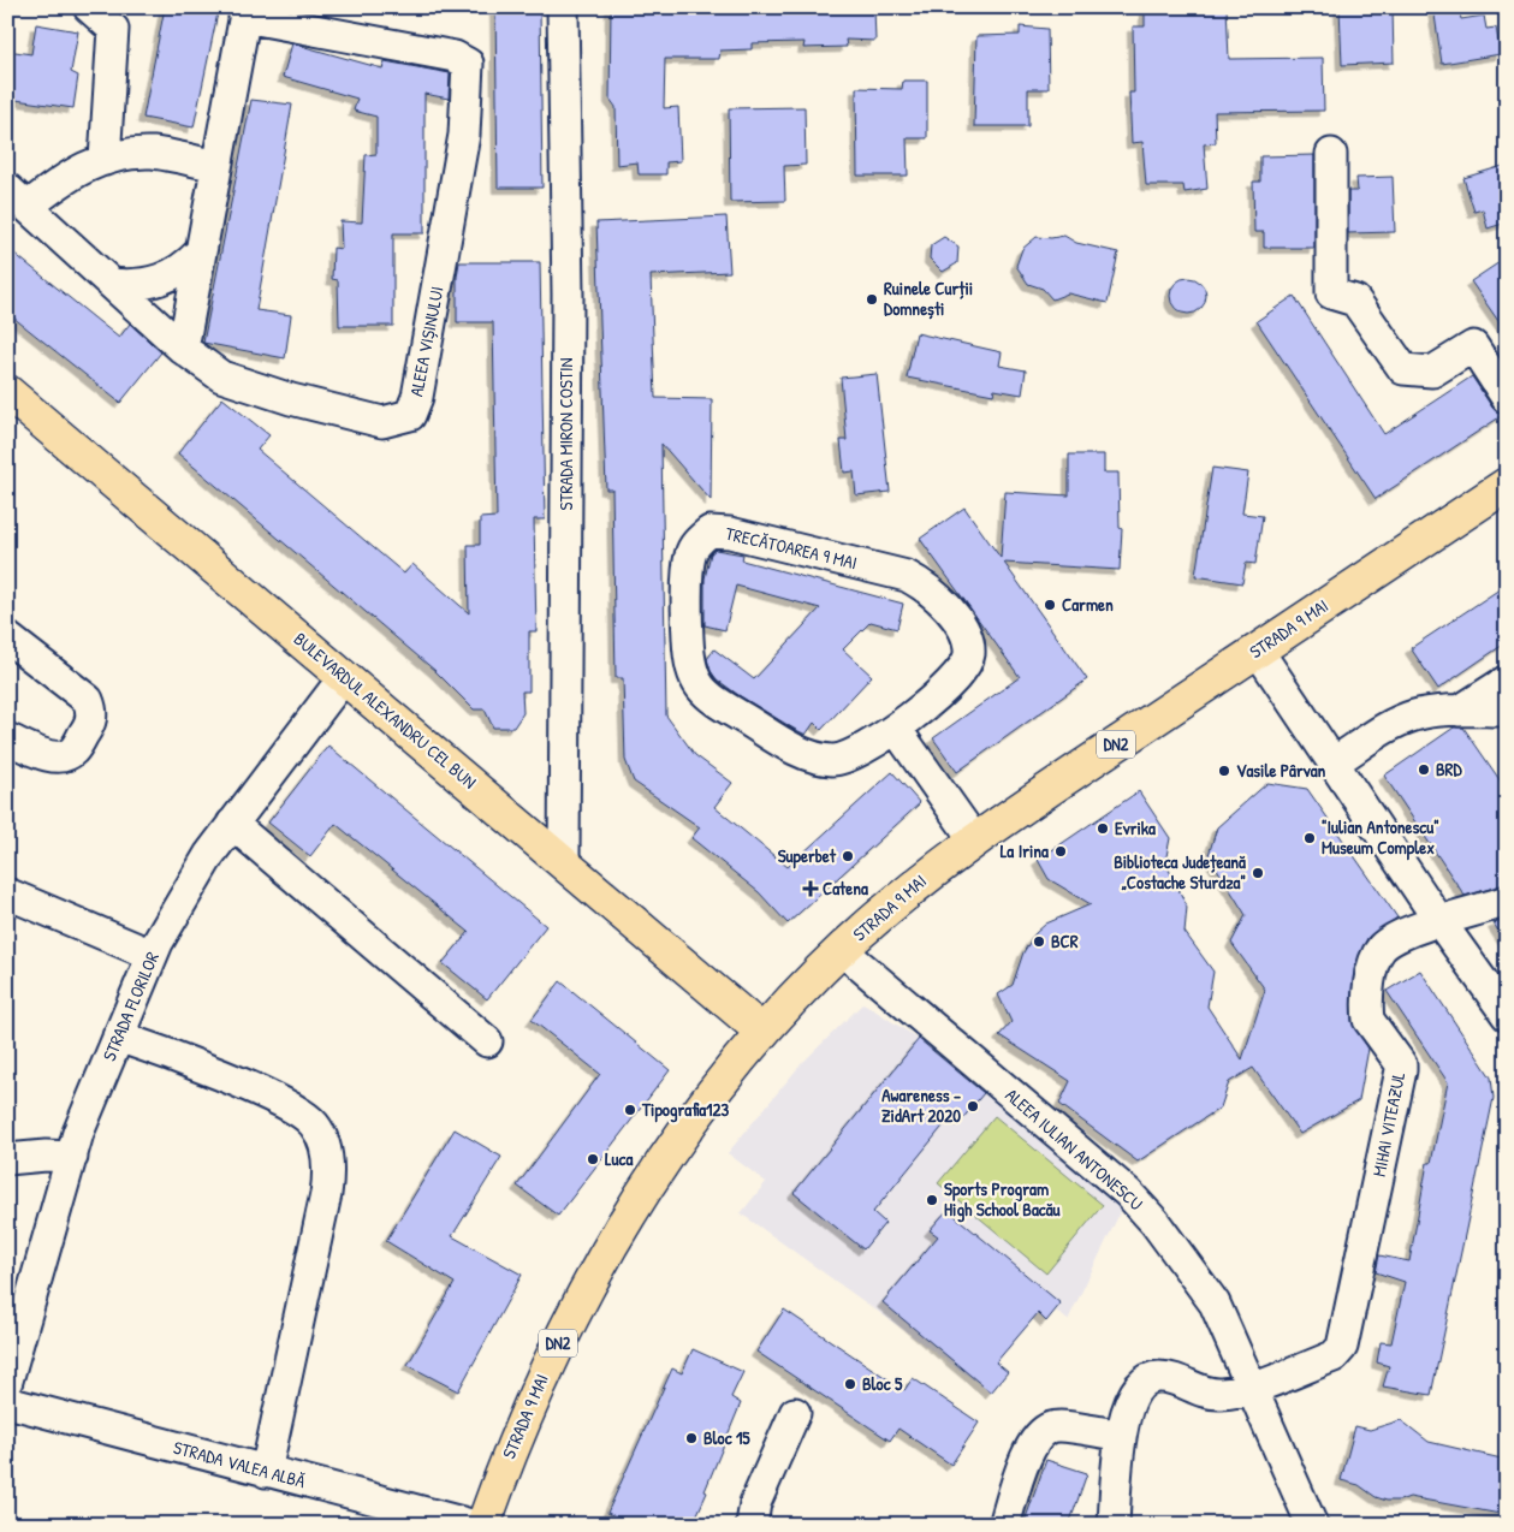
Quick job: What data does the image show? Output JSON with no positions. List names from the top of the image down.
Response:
{
  "streets": {
    "main road": ["STRADA 9 MAI", "BULEVARDUL ALEXANDRU CEL BUN", "DN2"],
    "street": [
      "ALEEA VIȘINULUI",
      "STRADA MIRON COSTIN",
      "TRECĂTOAREA 9 MAI",
      "STRADA FLORILOR",
      "MIHAI VITEAZUL",
      "ALEEA IULIAN ANTONESCU",
      "STRADA VALEA ALBĂ"
    ]
  },
  "crossings": [
    ["STRADA MIRON COSTIN", "BULEVARDUL ALEXANDRU CEL BUN"],
    ["STRADA 9 MAI", "BULEVARDUL ALEXANDRU CEL BUN"],
    ["STRADA 9 MAI", "ALEEA IULIAN ANTONESCU"],
    ["BULEVARDUL ALEXANDRU CEL BUN", "STRADA FLORILOR"],
    ["MIHAI VITEAZUL", "ALEEA IULIAN ANTONESCU"]
  ],
  "places": {
    "other": [
      "Ruinele Curții Domnești",
      "Carmen",
      "BRD",
      "Vasile Pârvan",
      "Evrika",
      "\"Iulian Antonescu\" Museum Complex",
      "La Irina",
      "Superbet",
      "Biblioteca Județeană „Costache Sturdza\"",
      "BCR",
      "Awareness - ZidArt 2020",
      "Tipografia123",
      "Luca",
      "Sports Program High School Bacău",
      "Bloc 5",
      "Bloc 15"
    ],
    "health": ["Catena"]
  }
}
